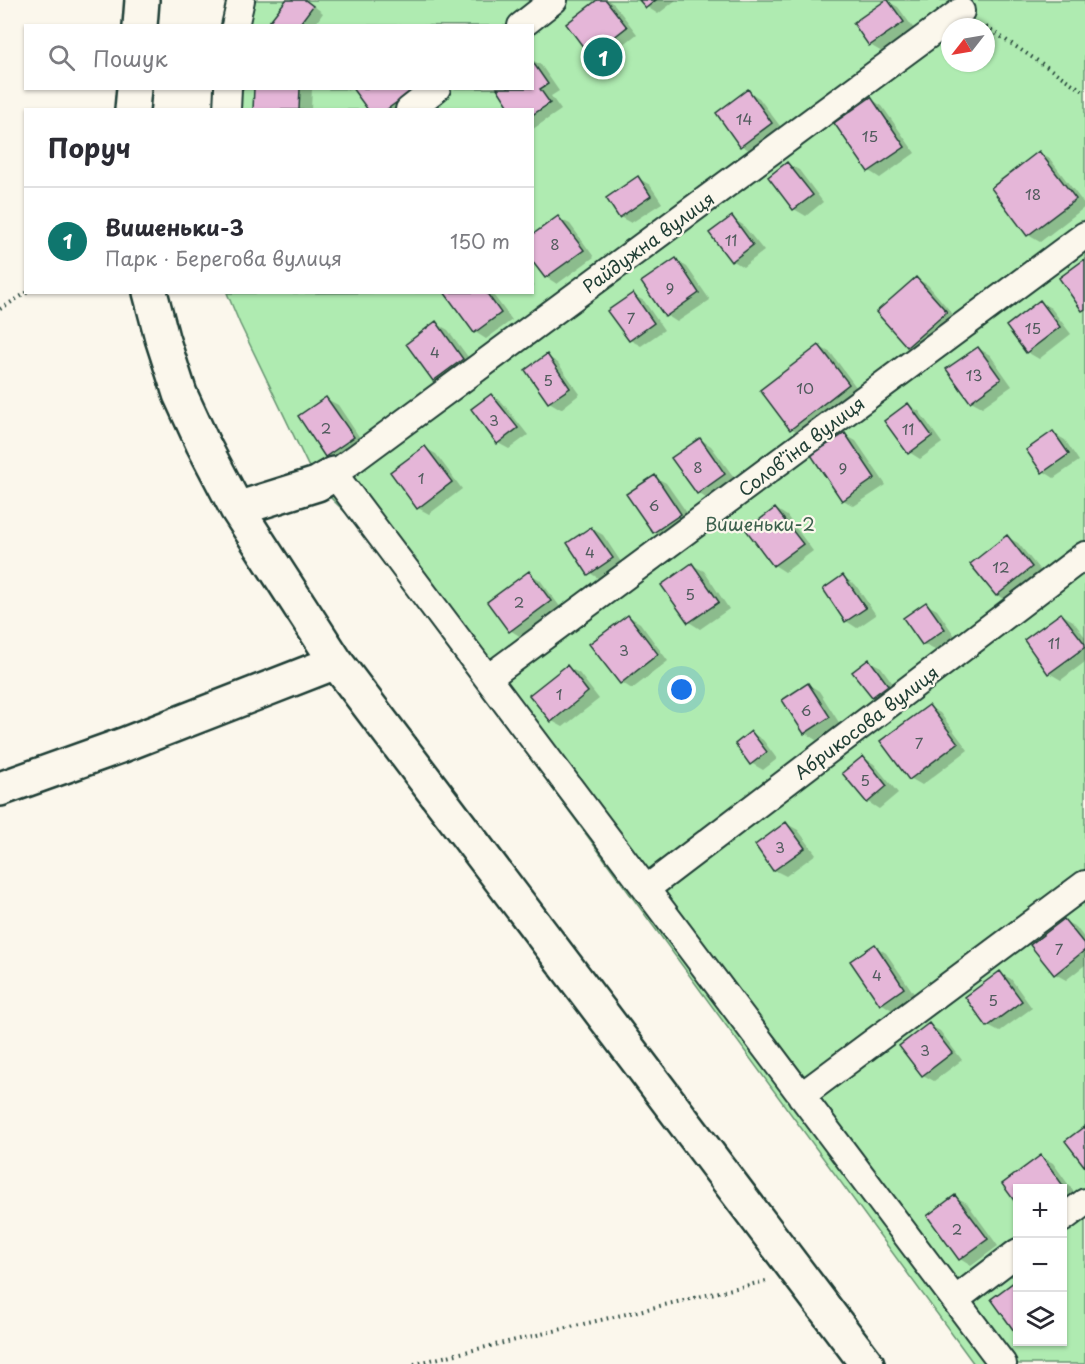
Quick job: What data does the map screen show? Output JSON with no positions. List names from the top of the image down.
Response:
{
  "streets": {
    "street": ["Райдужна вулиця", "Соловʼїна вулиця", "Абрикосова вулиця"]
  },
  "parks": ["Вишеньки-2"],
  "house_numbers": [
    "14",
    "15",
    "18",
    "11",
    "8",
    "9",
    "7",
    "15",
    "4",
    "13",
    "5",
    "10",
    "3",
    "2",
    "11",
    "8",
    "9",
    "1",
    "6",
    "4",
    "12",
    "5",
    "2",
    "11",
    "3",
    "1",
    "6",
    "7",
    "5",
    "3",
    "7",
    "4",
    "5",
    "3",
    "2"
  ],
  "north": "bottom left",
  "page": {
    "search": "Пошук",
    "pins": "1",
    "heading": "Поруч",
    "list": [
      {
        "mark": "1",
        "name": "Вишеньки-3",
        "note": "Парк · Берегова вулиця",
        "value": "150 m"
      }
    ],
    "map_buttons": ["+", "−"]
  }
}
